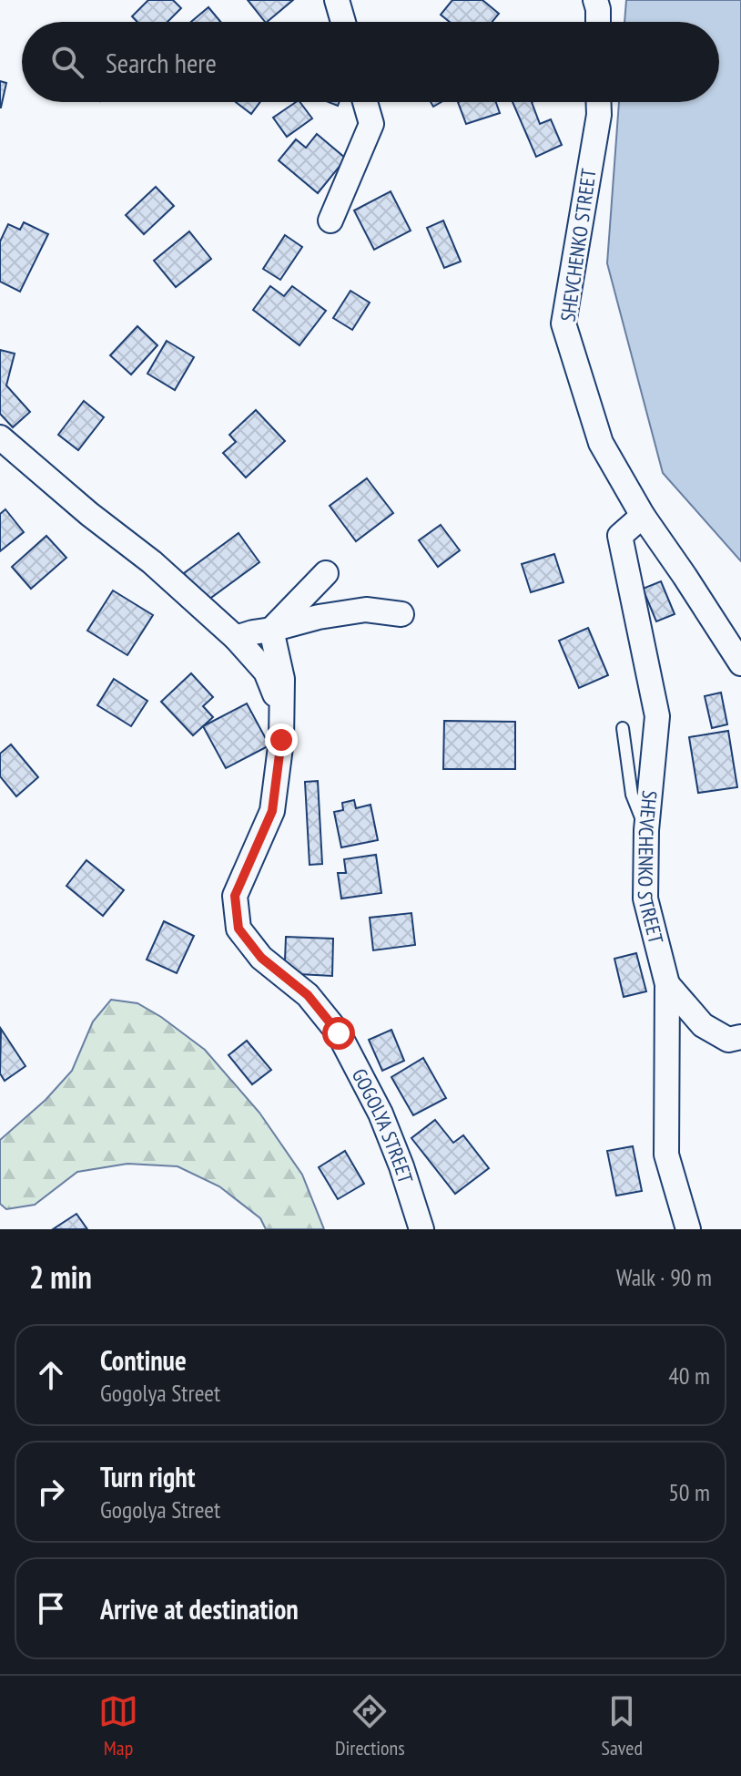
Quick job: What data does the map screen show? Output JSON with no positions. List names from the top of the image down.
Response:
{
  "streets": {
    "street": ["SHEVCHENKO STREET", "GOGOLYA STREET"]
  },
  "page": {
    "search": "Search here",
    "heading": ["2 min", "Walk · 90 m"],
    "list": [
      ["Continue", "Gogolya Street", "40 m"],
      ["Turn right", "Gogolya Street", "50 m"],
      "Arrive at destination"
    ],
    "nav": ["Map", "Directions", "Saved"]
  }
}
